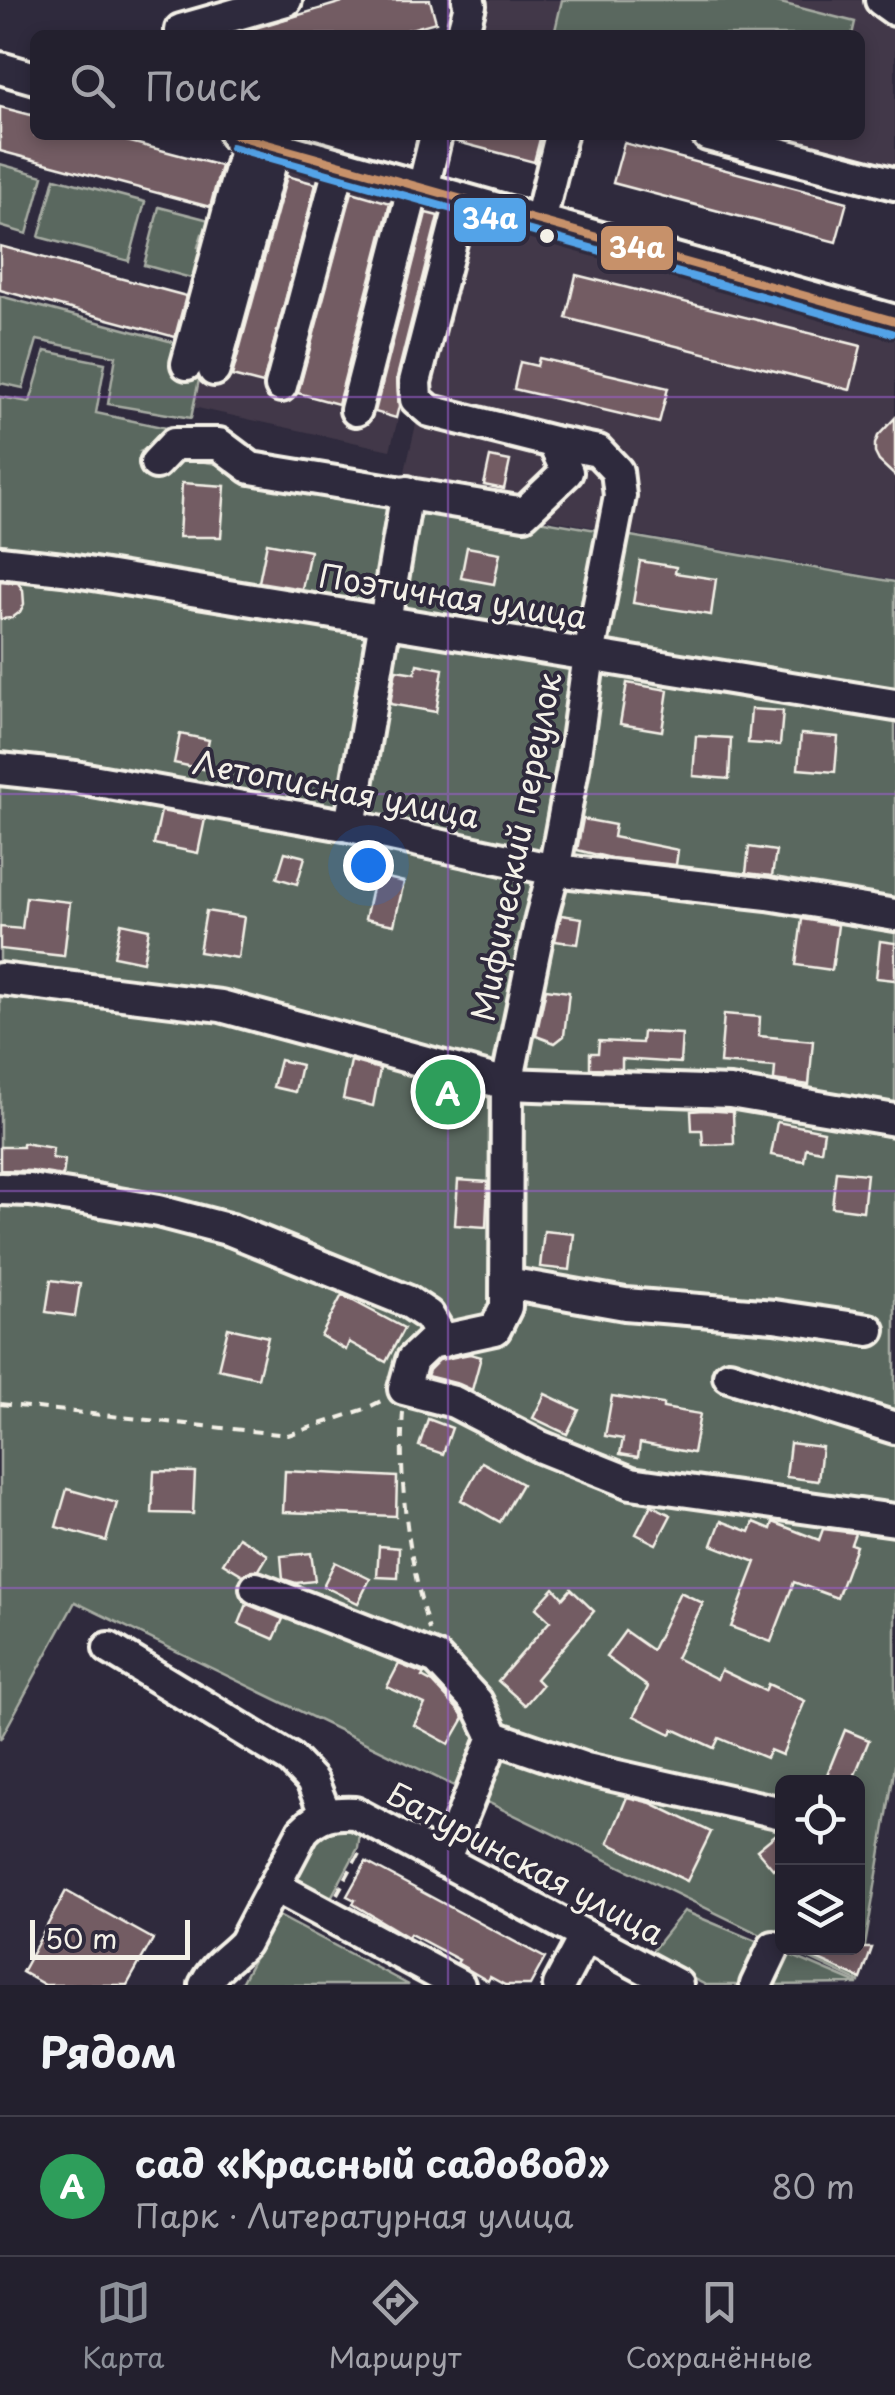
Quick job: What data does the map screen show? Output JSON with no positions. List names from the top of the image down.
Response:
{
  "streets": {
    "street": [
      "Поэтичная улица",
      "Летописная улица",
      "Мифический переулок",
      "Батуринская улица"
    ]
  },
  "crossings": [
    ["Поэтичная улица", "Мифический переулок"],
    ["Летописная улица", "Мифический переулок"]
  ],
  "lines": ["transit line 34а", "transit line 34a"],
  "scale_bar": "50 m",
  "page": {
    "search": "Поиск",
    "pins": "A",
    "scale": "50 m",
    "heading": "Рядом",
    "list": [
      {
        "mark": "A",
        "name": "сад «Красный садовод»",
        "note": "Парк · Литературная улица",
        "value": "80 m"
      }
    ],
    "nav": ["Карта", "Маршрут", "Сохранённые"]
  }
}
